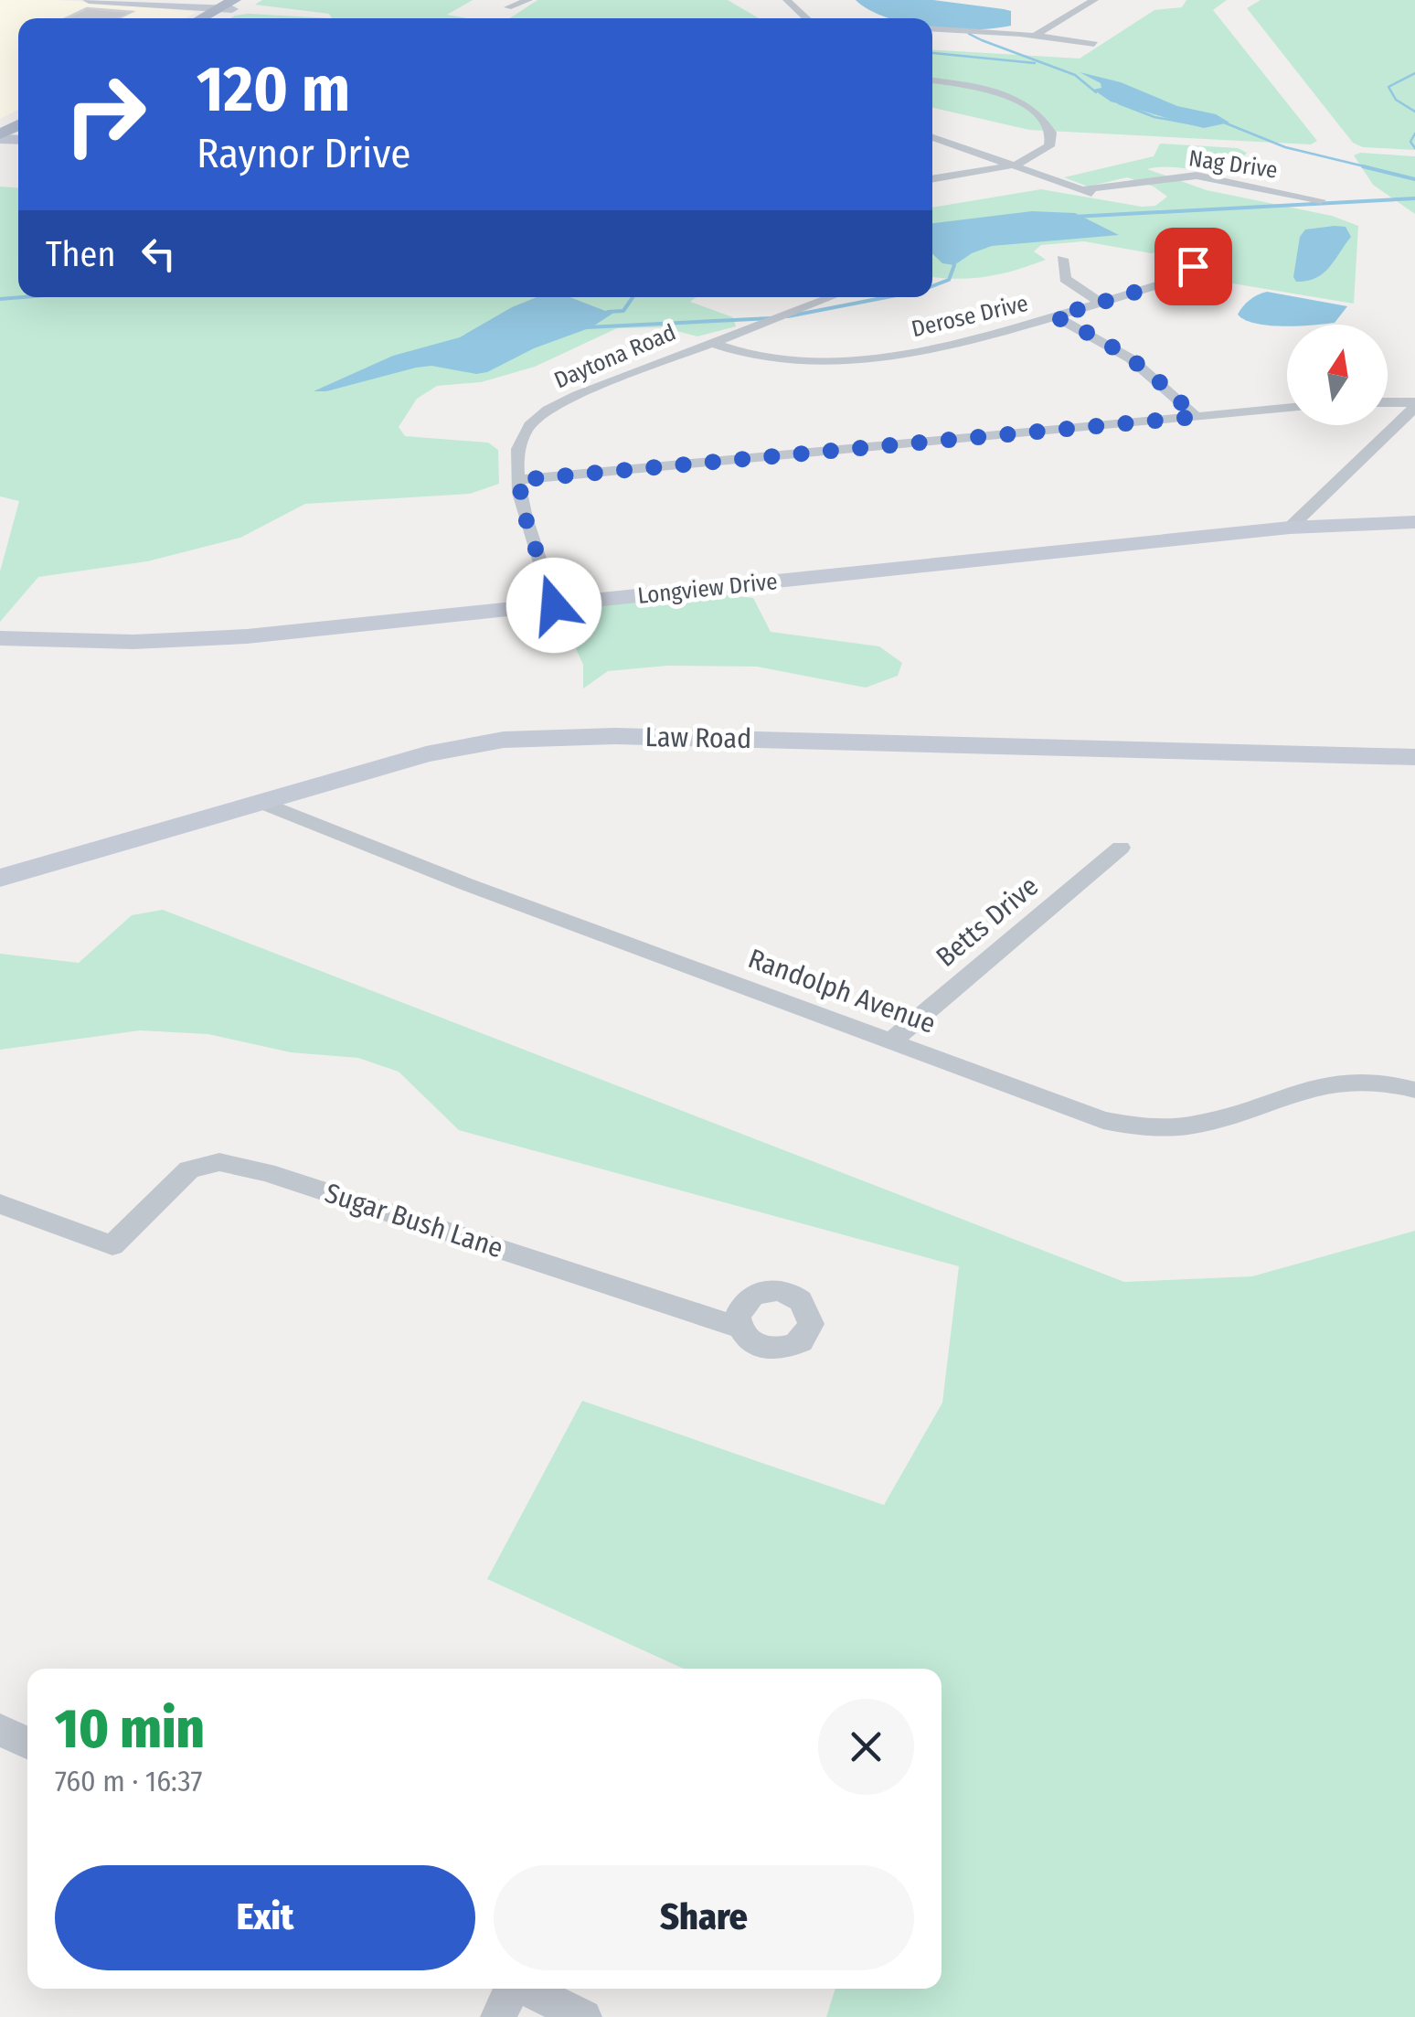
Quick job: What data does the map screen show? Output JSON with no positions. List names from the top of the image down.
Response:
{
  "streets": {
    "street": [
      "Nag Drive",
      "Derose Drive",
      "Daytona Road",
      "Longview Drive",
      "Law Road",
      "Betts Drive",
      "Randolph Avenue",
      "Sugar Bush Lane"
    ]
  },
  "crossings": [
    ["Derose Drive", "Daytona Road"],
    ["Daytona Road", "Longview Drive"],
    ["Law Road", "Randolph Avenue"],
    ["Betts Drive", "Randolph Avenue"]
  ],
  "north": "top",
  "page": {
    "turn": ["120 m", "Raynor Drive"],
    "then": "Then",
    "heading": ["10 min", "760 m · 16:37"],
    "buttons": ["Exit", "Share"]
  }
}
